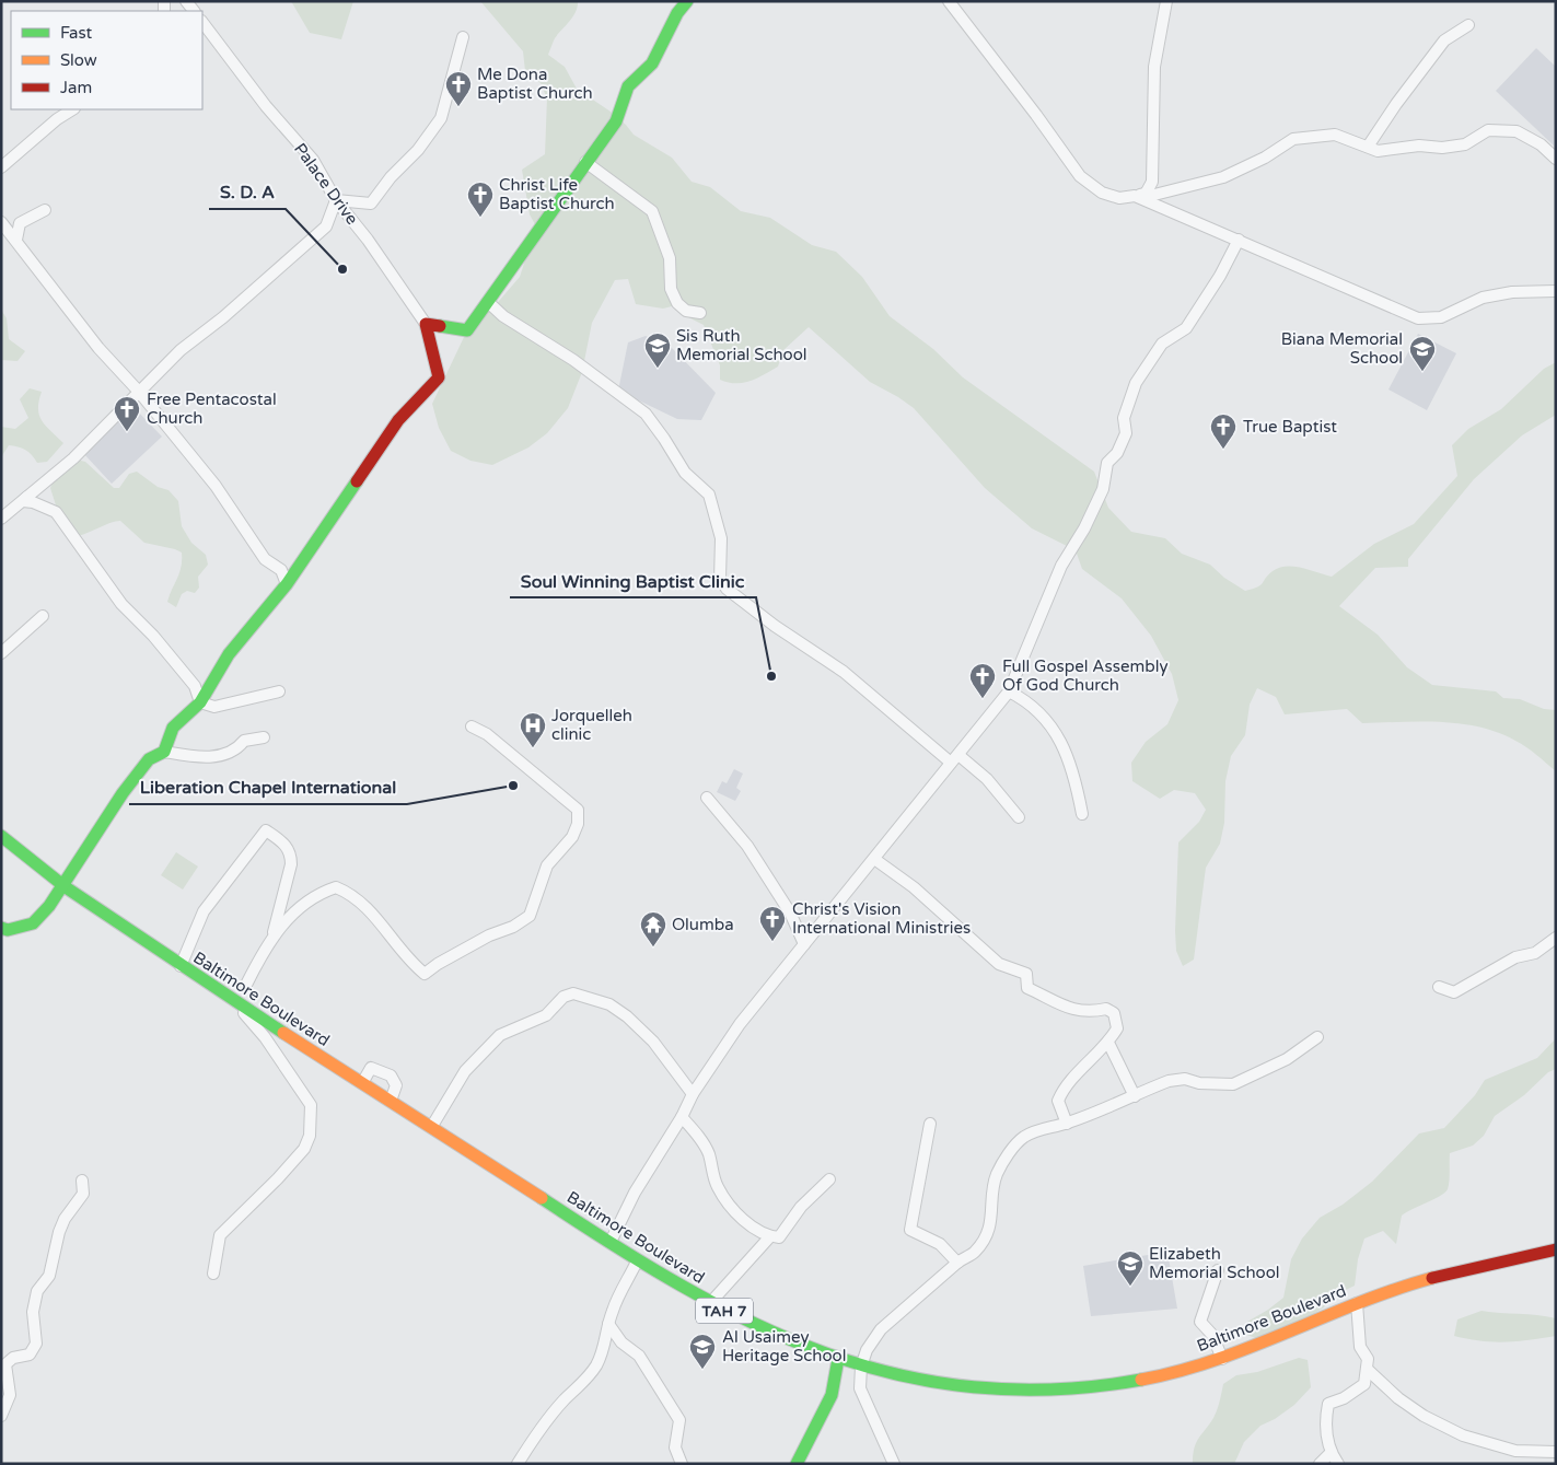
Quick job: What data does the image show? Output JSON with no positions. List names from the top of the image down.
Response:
{
  "streets": {
    "main road": ["Baltimore Boulevard", "TAH 7"],
    "street": ["Palace Drive"]
  },
  "places": {
    "church": [
      "Me Dona Baptist Church",
      "Christ Life Baptist Church",
      "Free Pentacostal Church",
      "True Baptist",
      "Full Gospel Assembly Of God Church",
      "Christ's Vision International Ministries"
    ],
    "other": ["S. D. A", "Soul Winning Baptist Clinic", "Liberation Chapel International"],
    "school or university": [
      "Sis Ruth Memorial School",
      "Biana Memorial School",
      "Elizabeth Memorial School",
      "Al Usaimey Heritage School"
    ],
    "hospital": ["Jorquelleh clinic"],
    "temple": ["Olumba"]
  },
  "legend": ["Fast", "Slow", "Jam"]
}
